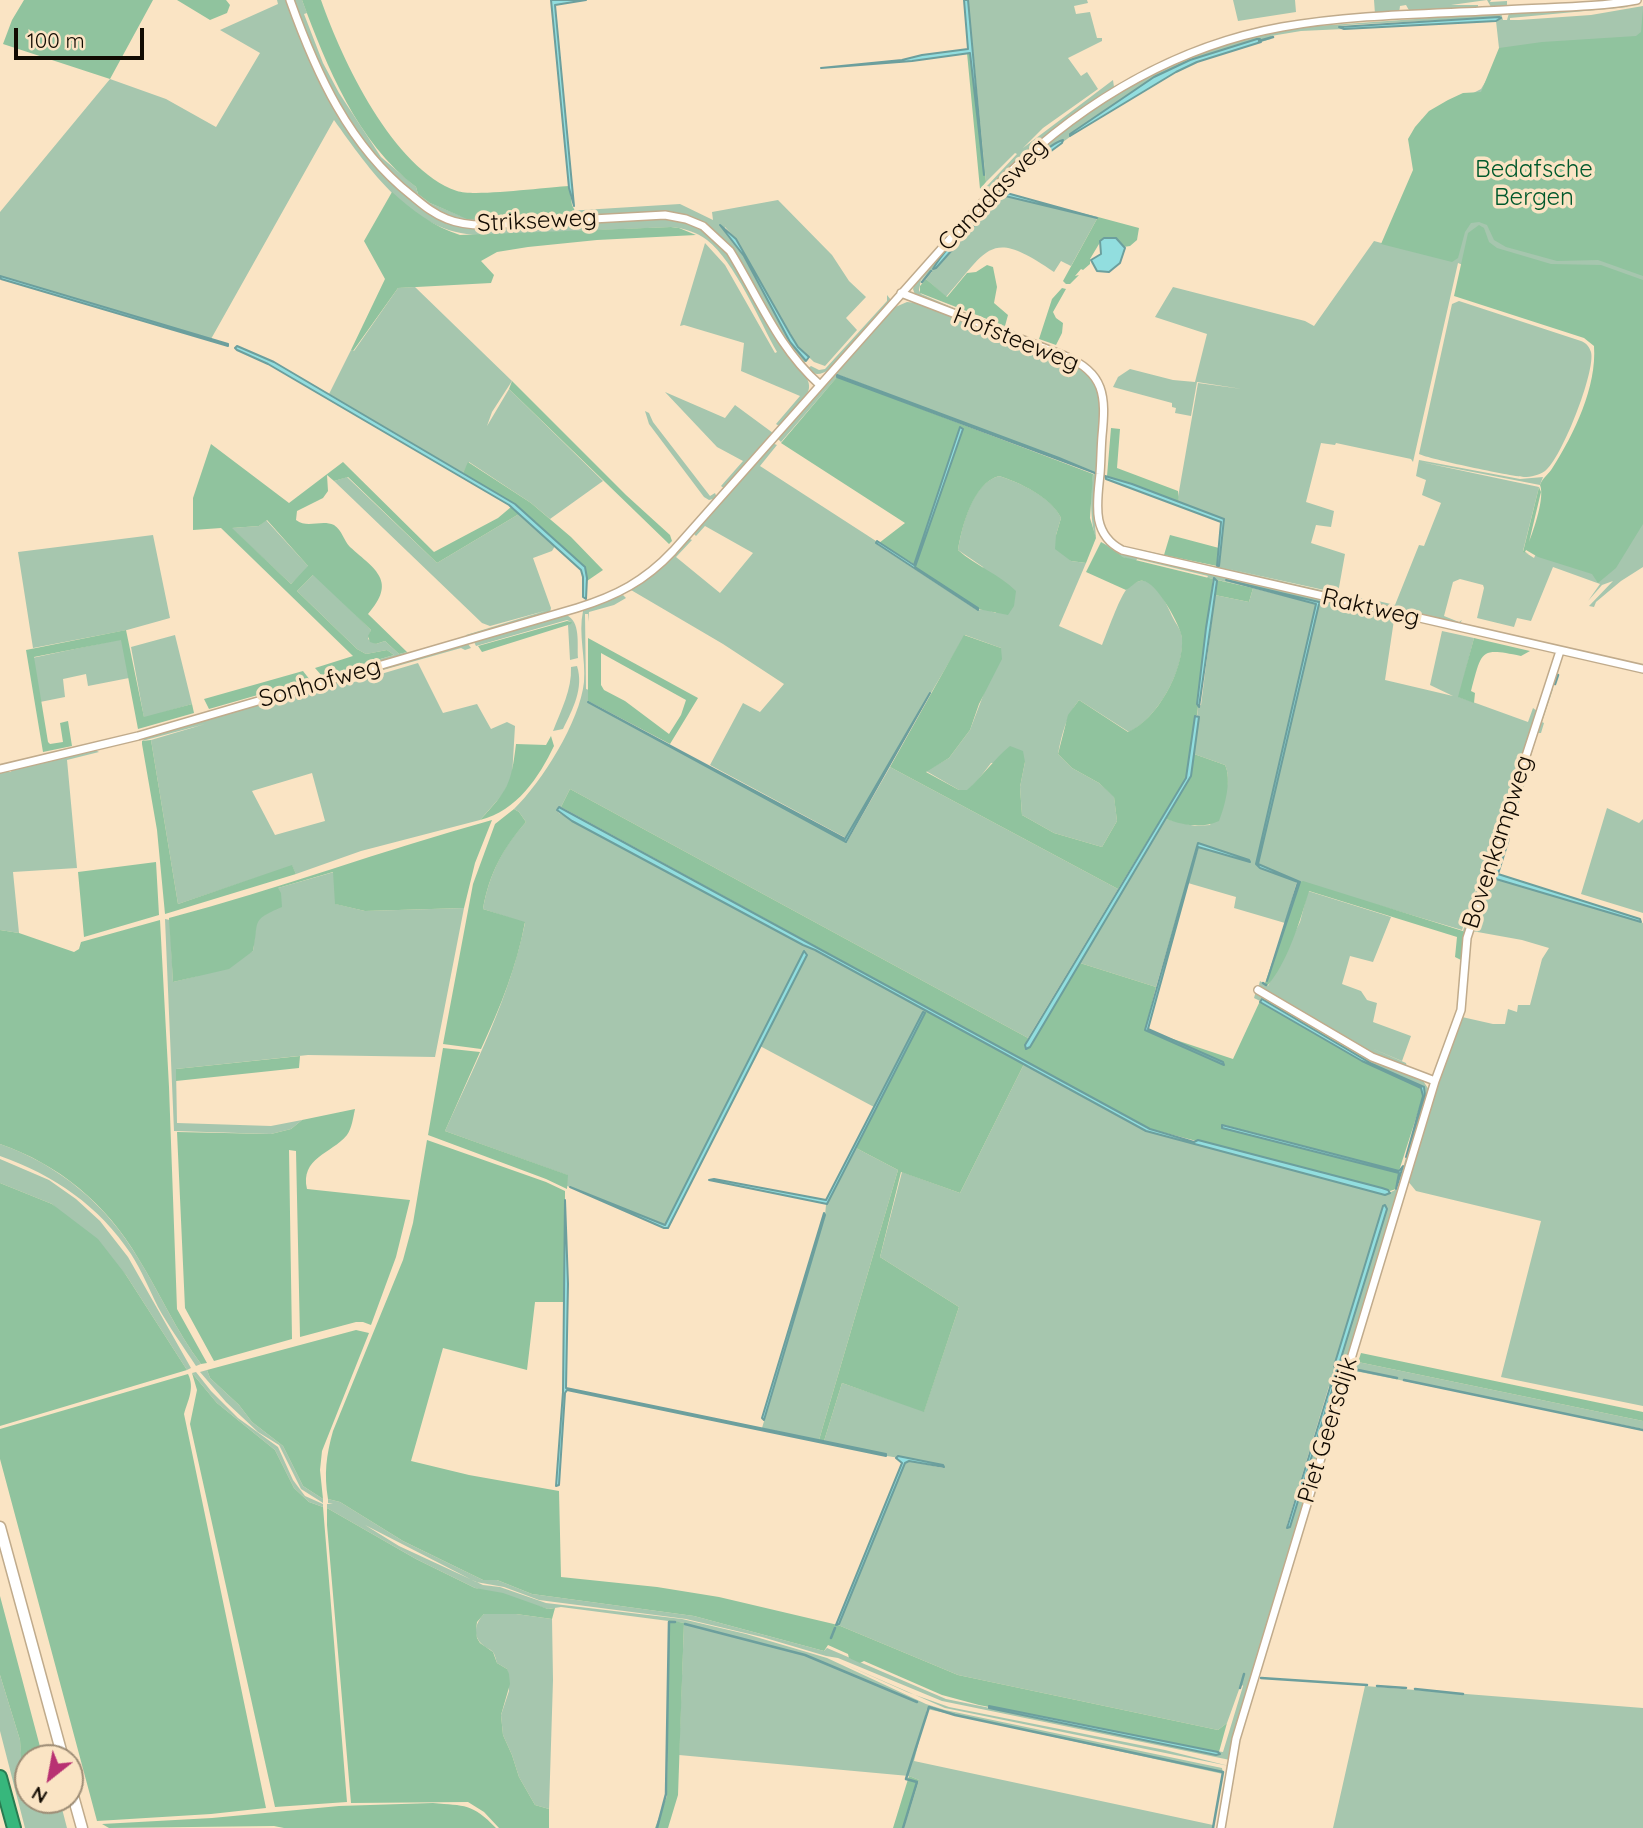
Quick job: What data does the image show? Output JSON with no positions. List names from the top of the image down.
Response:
{
  "streets": {
    "street": [
      "Canadasweg",
      "Strikseweg",
      "Hofsteeweg",
      "Raktweg",
      "Sonhofweg",
      "Bovenkampweg",
      "Piet Geersdijk"
    ]
  },
  "crossings": [
    ["Canadasweg", "Strikseweg"],
    ["Canadasweg", "Hofsteeweg"],
    ["Canadasweg", "Sonhofweg"],
    ["Hofsteeweg", "Raktweg"],
    ["Raktweg", "Bovenkampweg"],
    ["Bovenkampweg", "Piet Geersdijk"]
  ],
  "parks": ["Bedafsche Bergen"],
  "scale_bar": "100 m",
  "north": "bottom left"
}
